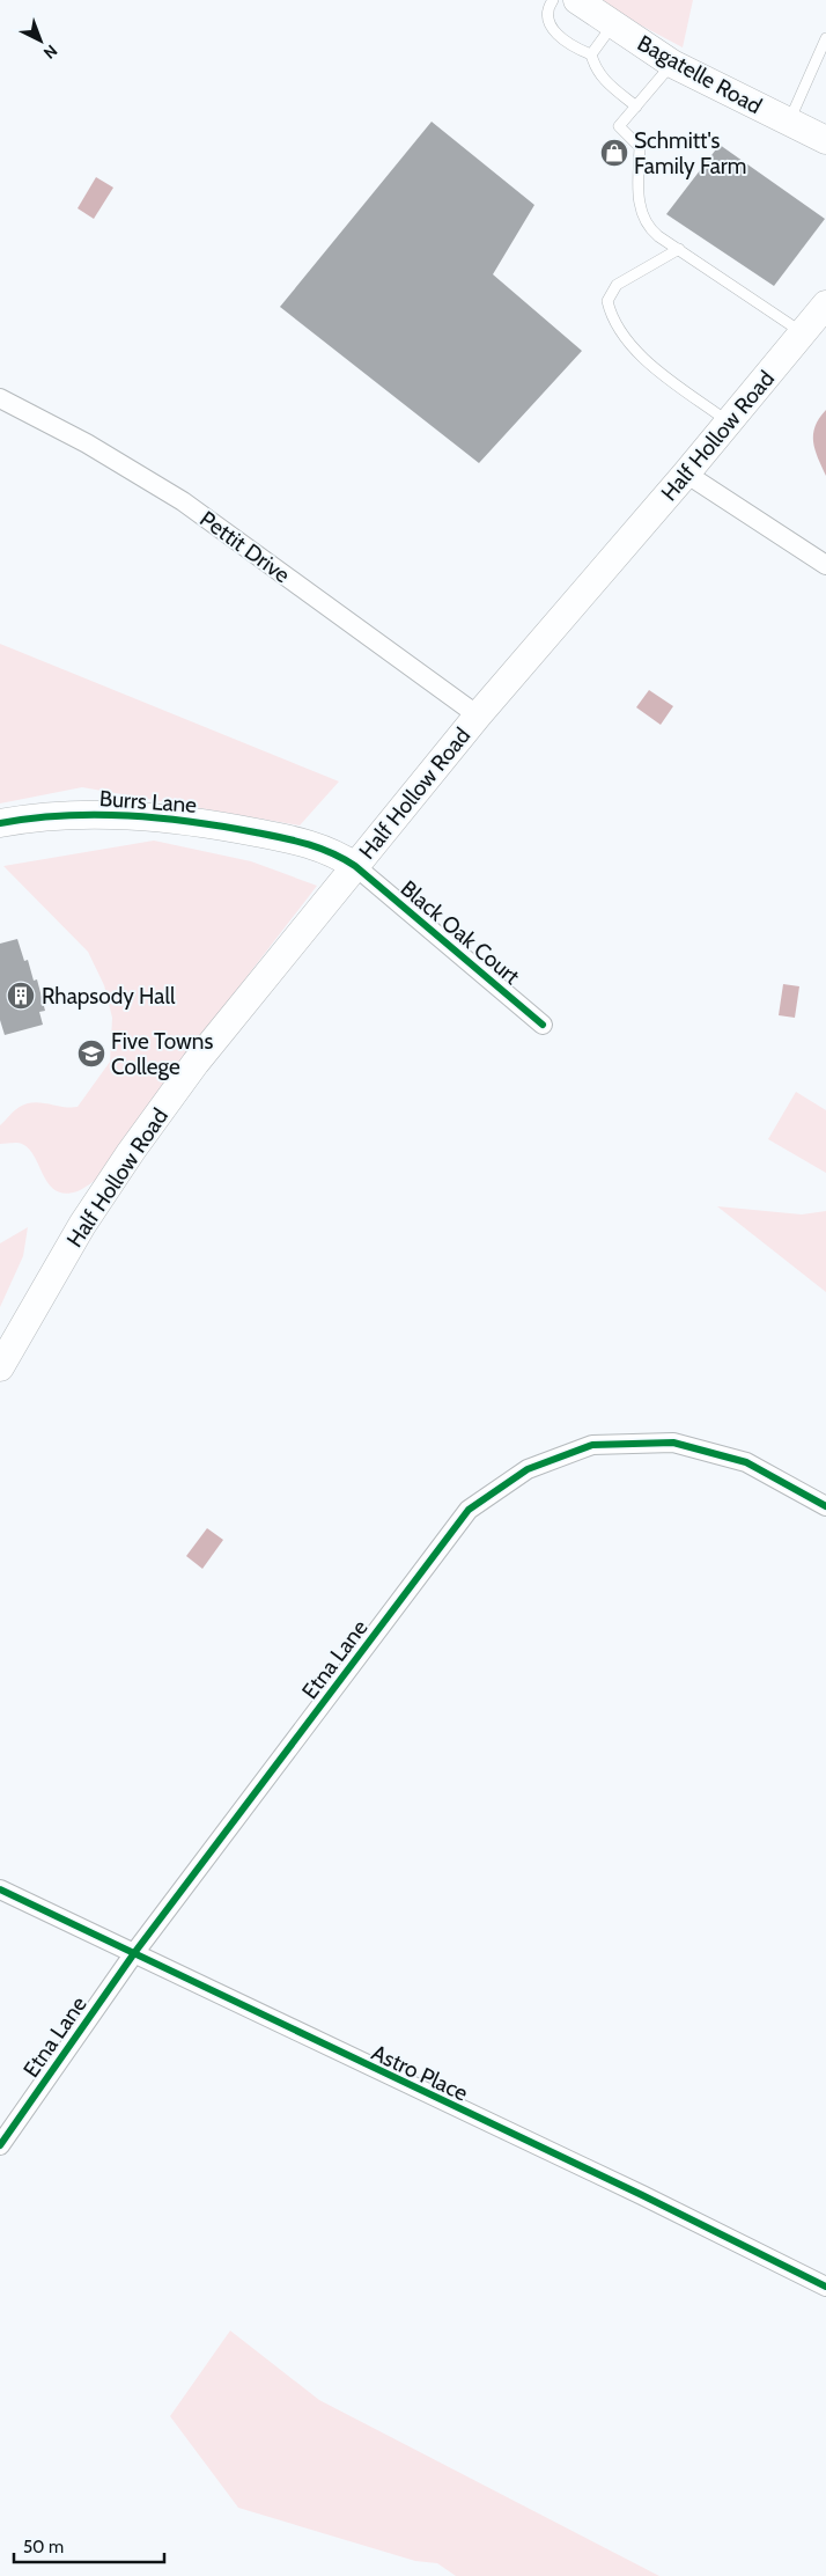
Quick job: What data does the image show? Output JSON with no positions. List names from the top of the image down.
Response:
{
  "streets": {
    "main road": ["Bagatelle Road", "Half Hollow Road", "Burrs Lane"],
    "street": [
      "Pettit Drive",
      "Black Oak Court",
      "Etna Lane",
      "Astro Place"
    ]
  },
  "crossings": [
    ["Half Hollow Road", "Pettit Drive"],
    ["Half Hollow Road", "Burrs Lane"],
    ["Half Hollow Road", "Black Oak Court"],
    ["Burrs Lane", "Black Oak Court"],
    ["Etna Lane", "Astro Place"]
  ],
  "places": {
    "shop": ["Schmitt's Family Farm"],
    "building": ["Rhapsody Hall"],
    "school or university": ["Five Towns College"]
  },
  "scale_bar": "50 m",
  "north": "bottom right"
}
